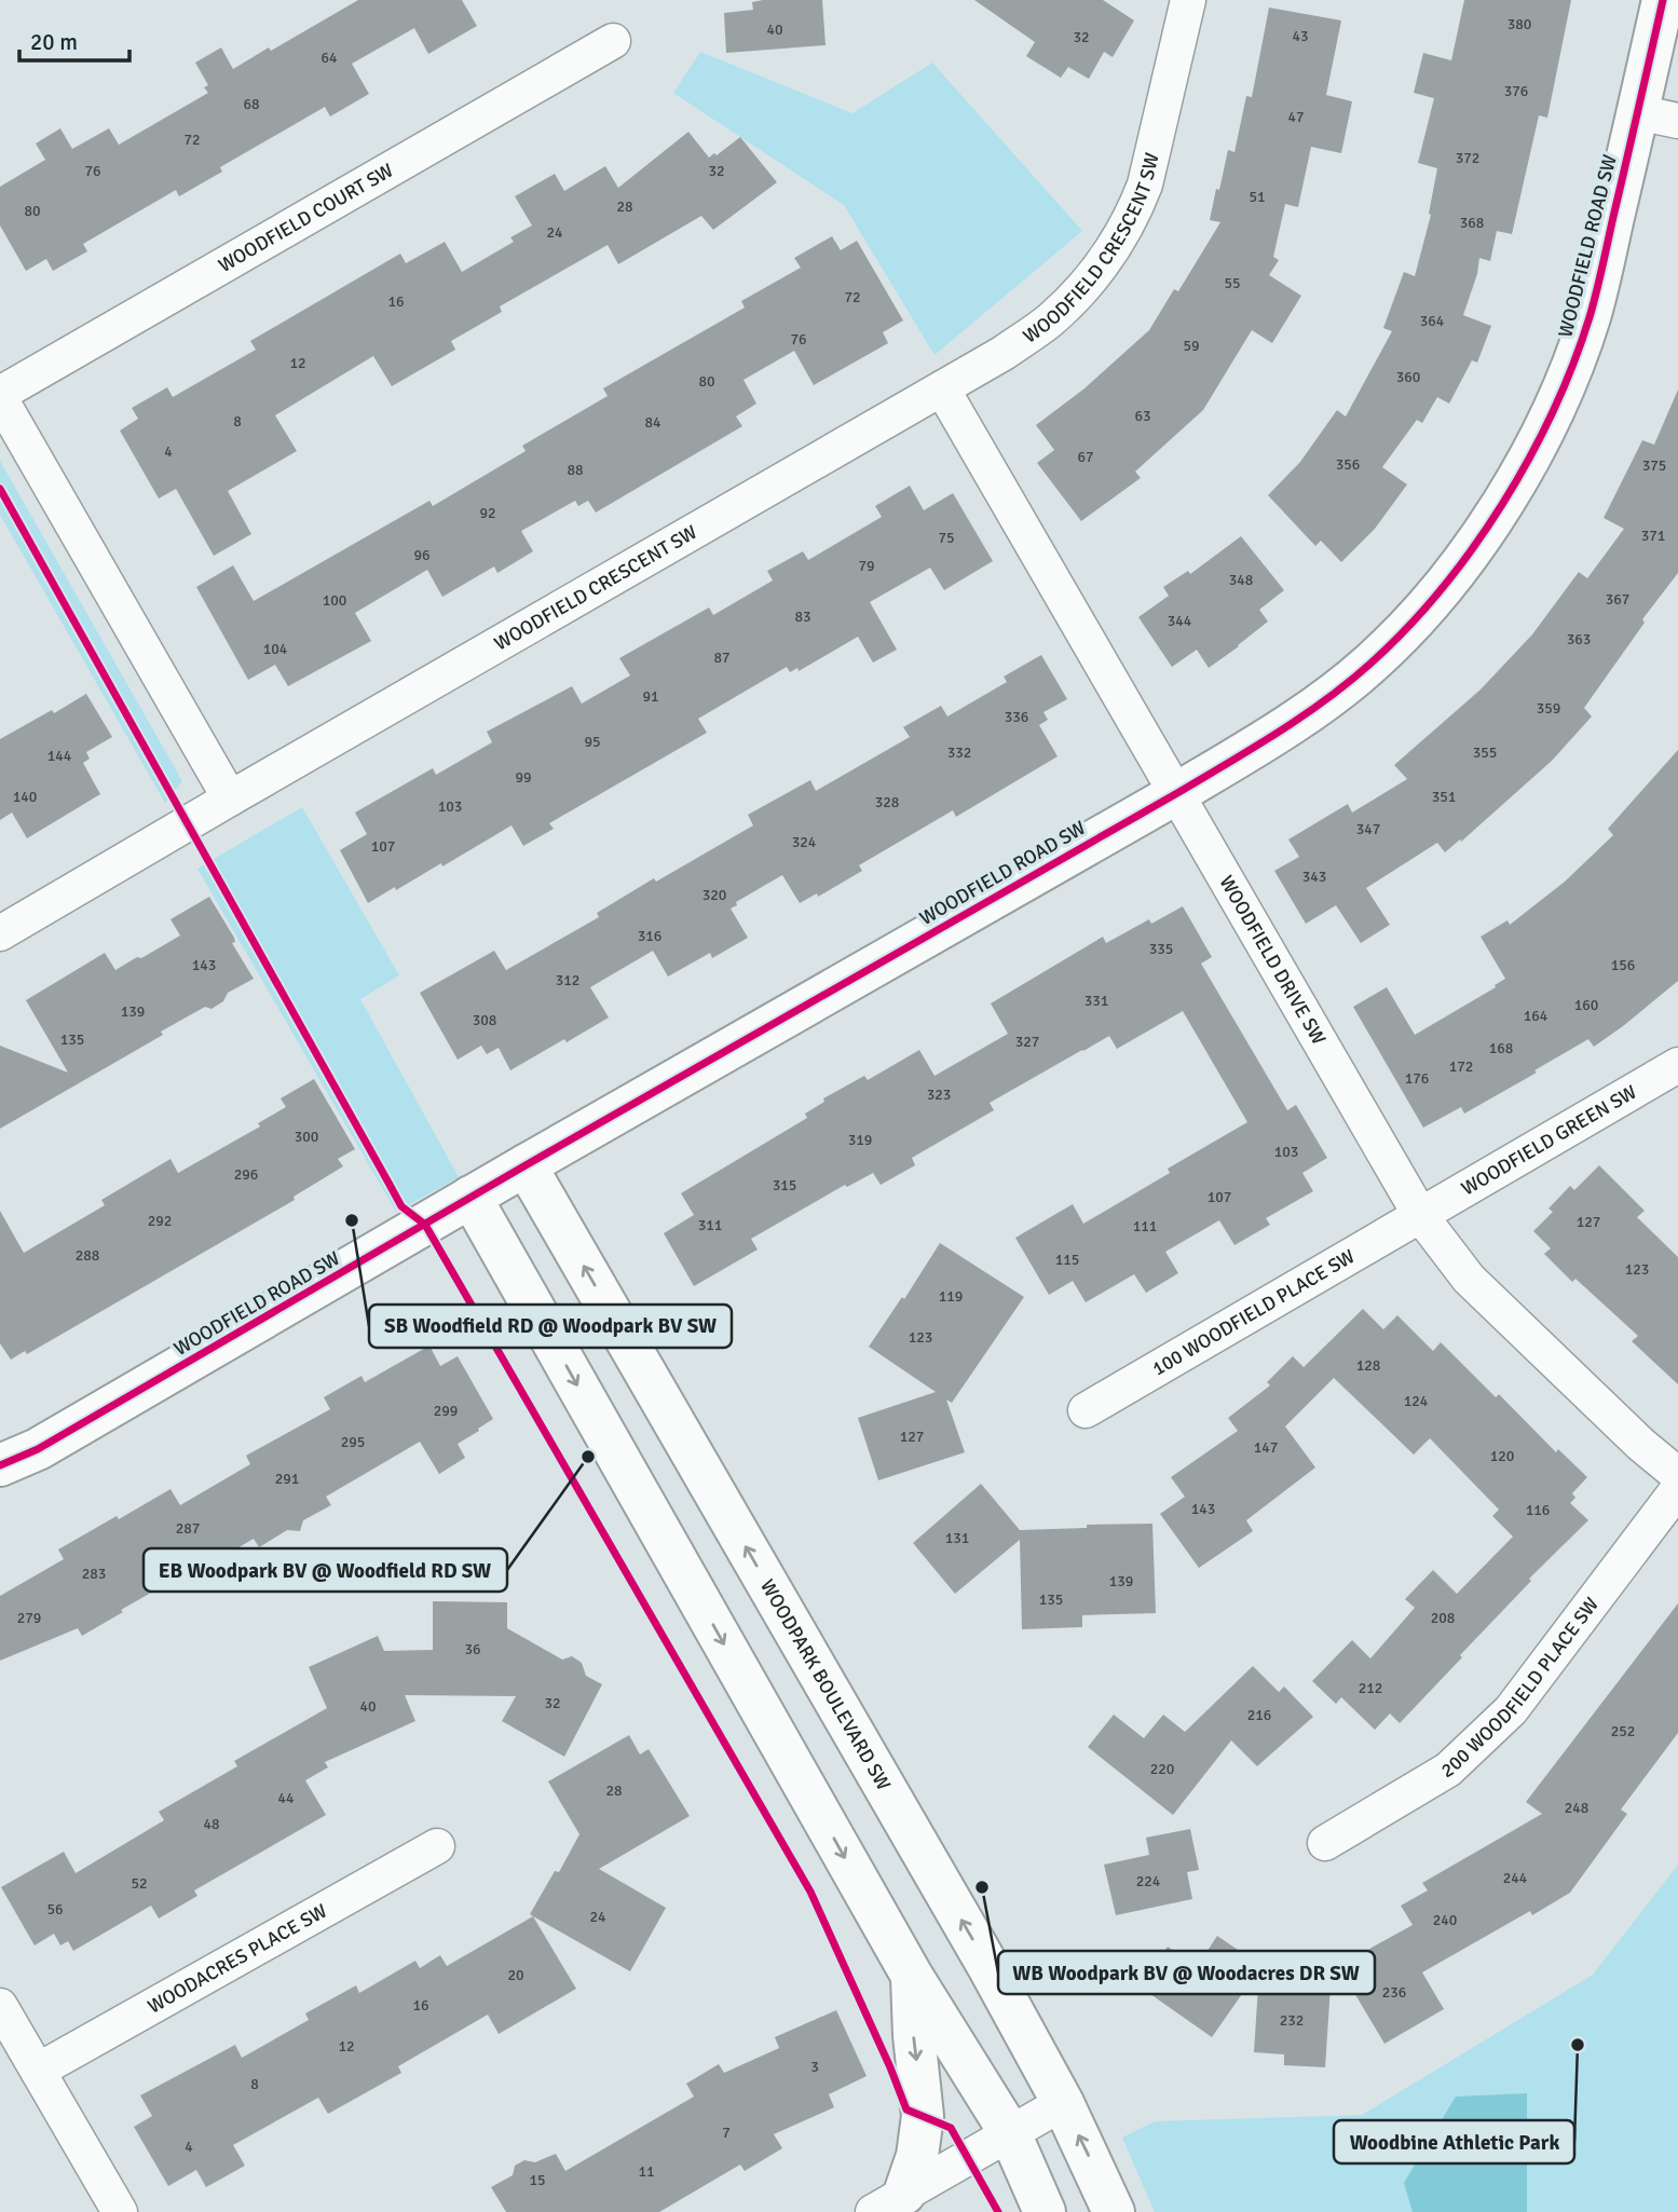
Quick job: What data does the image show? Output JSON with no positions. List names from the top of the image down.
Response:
{
  "streets": {
    "street": [
      "WOODFIELD COURT SW",
      "WOODFIELD CRESCENT SW",
      "WOODFIELD ROAD SW",
      "WOODFIELD DRIVE SW",
      "WOODFIELD GREEN SW",
      "100 WOODFIELD PLACE SW",
      "200 WOODFIELD PLACE SW",
      "WOODPARK BOULEVARD SW",
      "WOODACRES PLACE SW"
    ]
  },
  "crossings": [
    ["WOODFIELD CRESCENT SW", "WOODFIELD DRIVE SW"],
    ["WOODFIELD ROAD SW", "WOODFIELD DRIVE SW"],
    ["WOODFIELD ROAD SW", "WOODPARK BOULEVARD SW"],
    ["WOODFIELD DRIVE SW", "WOODFIELD GREEN SW"],
    ["WOODFIELD DRIVE SW", "100 WOODFIELD PLACE SW"],
    ["WOODFIELD GREEN SW", "100 WOODFIELD PLACE SW"]
  ],
  "places": [
    "SB Woodfield RD @ Woodpark BV SW",
    "EB Woodpark BV @ Woodfield RD SW",
    "WB Woodpark BV @ Woodacres DR SW",
    "Woodbine Athletic Park"
  ],
  "house_numbers": [
    "380",
    "40",
    "43",
    "32",
    "64",
    "376",
    "68",
    "47",
    "72",
    "372",
    "76",
    "32",
    "51",
    "28",
    "80",
    "368",
    "24",
    "55",
    "72",
    "16",
    "364",
    "76",
    "59",
    "12",
    "360",
    "80",
    "63",
    "8",
    "84",
    "4",
    "67",
    "356",
    "375",
    "88",
    "92",
    "371",
    "75",
    "96",
    "79",
    "348",
    "367",
    "100",
    "83",
    "344",
    "363",
    "104",
    "87",
    "91",
    "359",
    "336",
    "95",
    "332",
    "355",
    "144",
    "99",
    "140",
    "351",
    "328",
    "103",
    "347",
    "324",
    "107",
    "343",
    "320",
    "316",
    "335",
    "143",
    "156",
    "312",
    "331",
    "160",
    "139",
    "164",
    "308",
    "135",
    "327",
    "168",
    "172",
    "176",
    "323",
    "300",
    "319",
    "103",
    "296",
    "315",
    "107",
    "292",
    "127",
    "311",
    "111",
    "288",
    "115",
    "123",
    "119",
    "123",
    "128",
    "124",
    "299",
    "127",
    "295",
    "147",
    "120",
    "291",
    "143",
    "116",
    "287",
    "131",
    "283",
    "139",
    "135",
    "279",
    "208",
    "36",
    "212",
    "32",
    "40",
    "216",
    "252",
    "220",
    "28",
    "44",
    "248",
    "48",
    "244",
    "224",
    "52",
    "56",
    "24",
    "240",
    "20",
    "236",
    "16",
    "232",
    "12",
    "3",
    "8",
    "7",
    "4",
    "11",
    "15"
  ],
  "scale_bar": "20 m"
}
